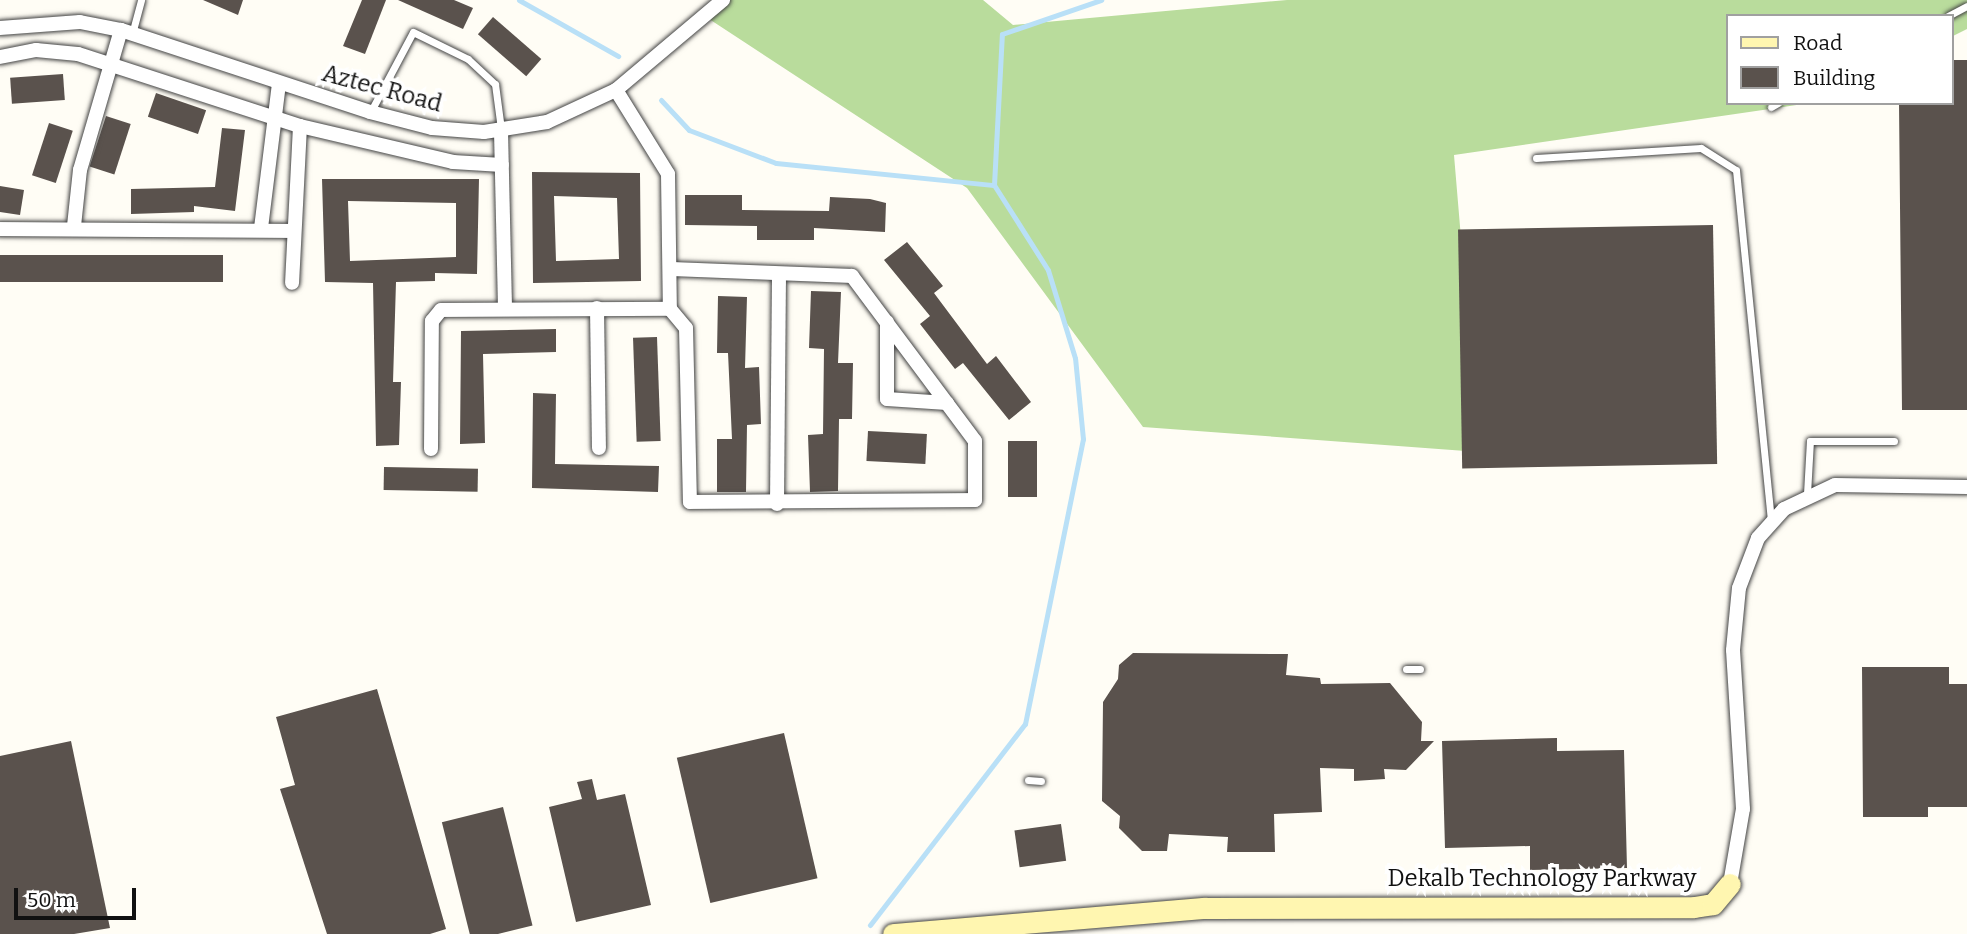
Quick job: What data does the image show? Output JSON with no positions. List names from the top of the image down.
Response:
{
  "streets": {
    "street": ["Aztec Road", "Dekalb Technology Parkway"]
  },
  "legend": ["Road", "Building"],
  "scale_bar": "50 m"
}
